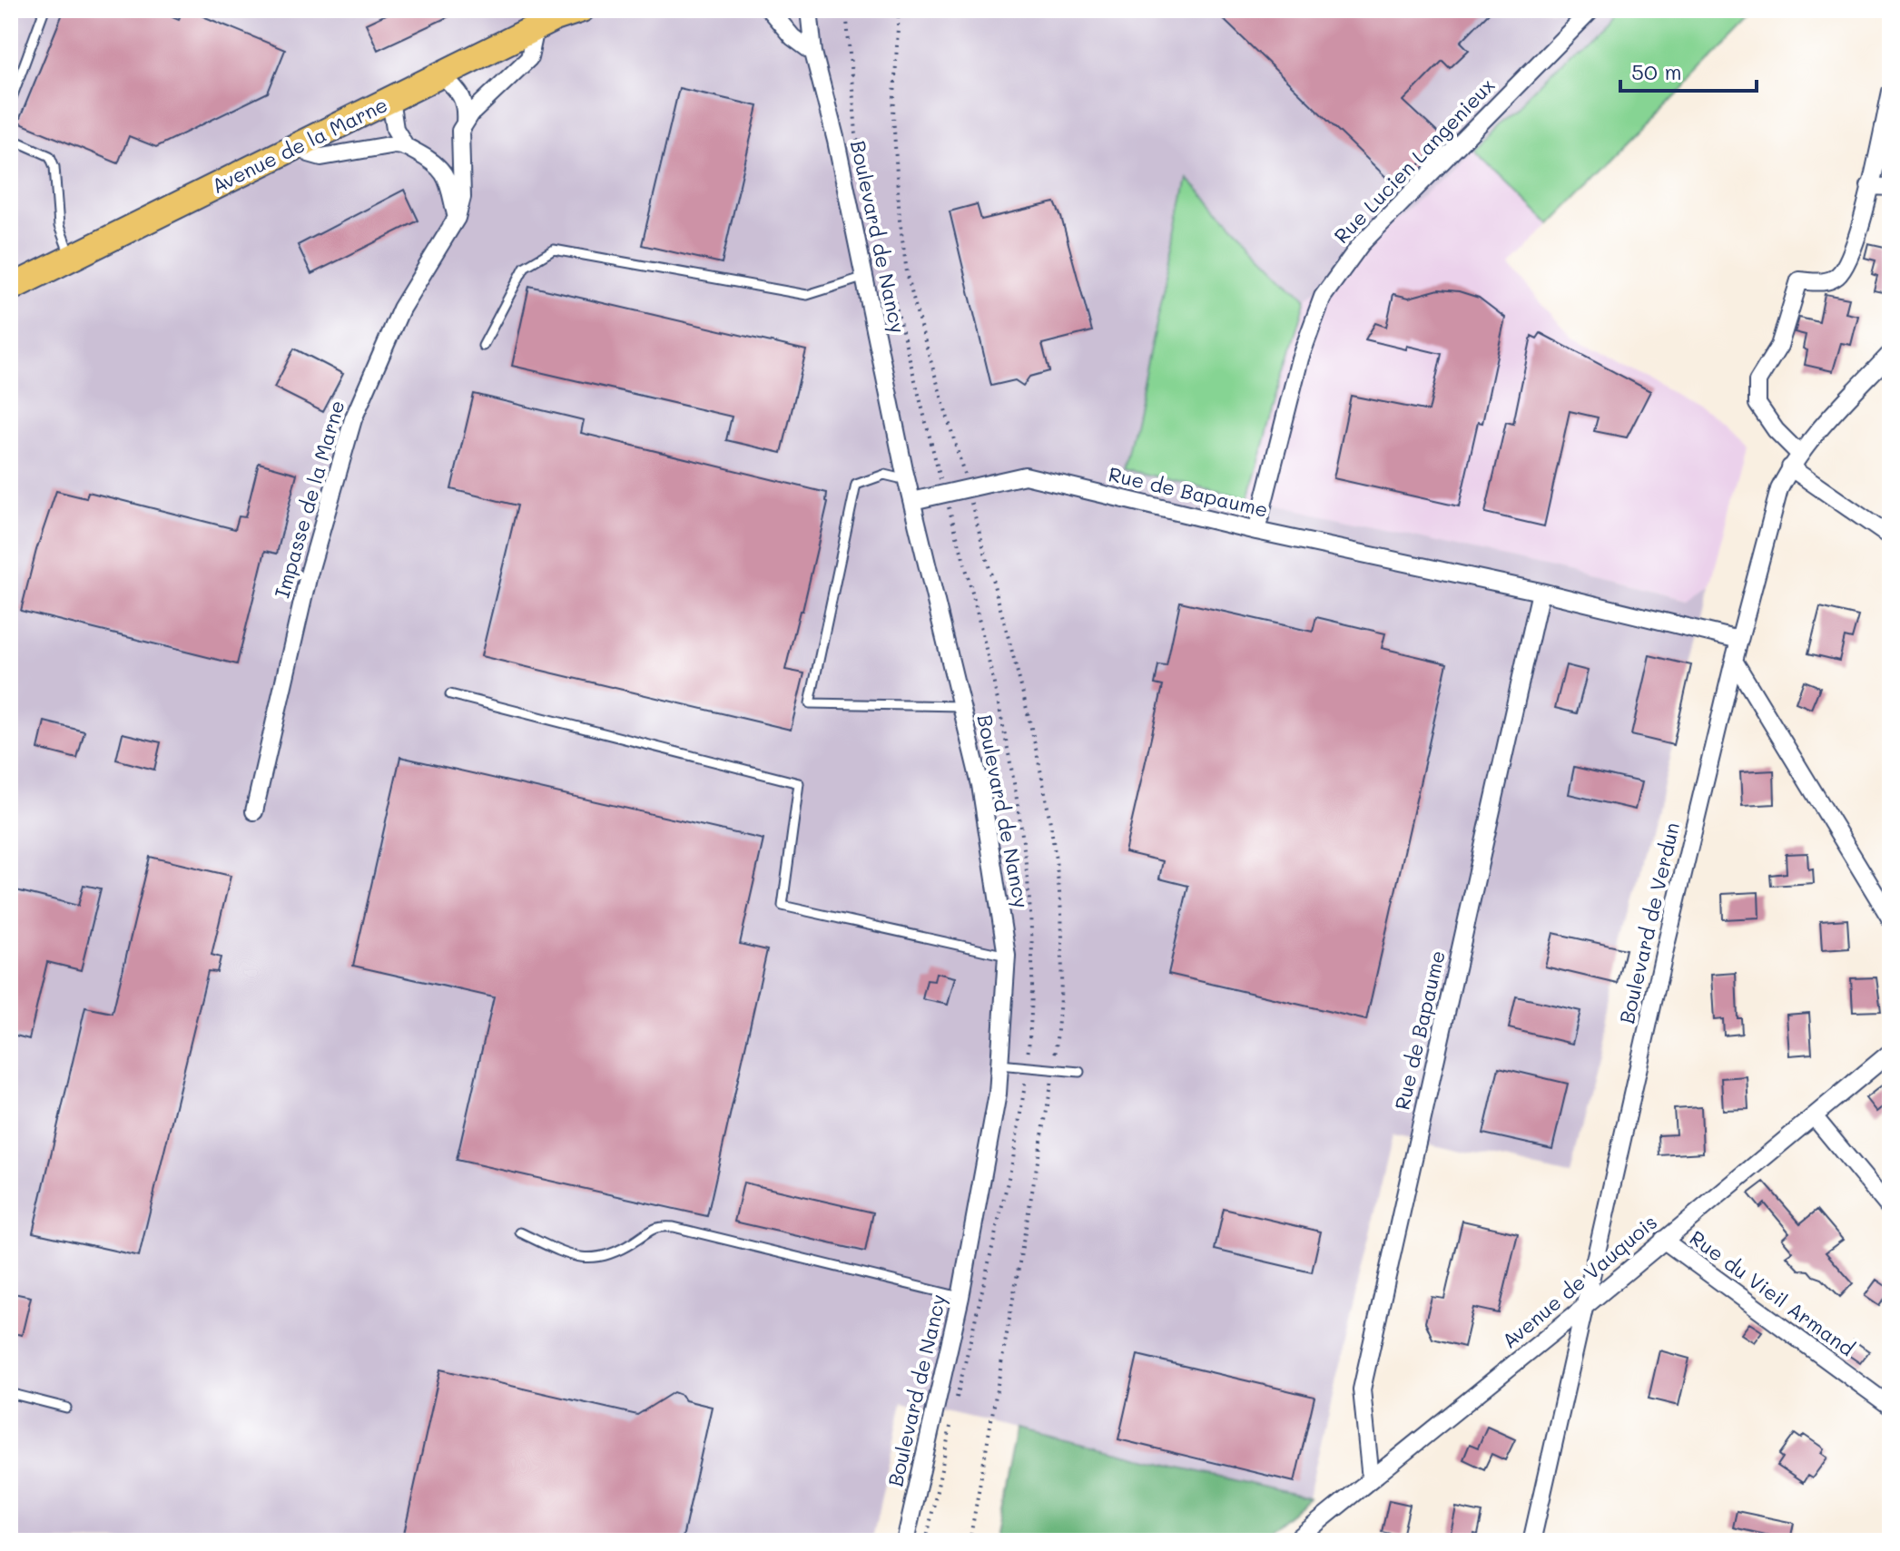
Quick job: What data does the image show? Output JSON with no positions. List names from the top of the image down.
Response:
{
  "streets": {
    "main road": ["Avenue de la Marne"],
    "street": [
      "Rue Lucien Langenieux",
      "Boulevard de Nancy",
      "Rue de Bapaume",
      "Impasse de la Marne",
      "Boulevard de Verdun",
      "Avenue de Vauquois",
      "Rue du Vieil Armand"
    ]
  },
  "crossings": [
    ["Avenue de la Marne", "Impasse de la Marne"],
    ["Rue Lucien Langenieux", "Rue de Bapaume"],
    ["Boulevard de Nancy", "Rue de Bapaume"],
    ["Rue de Bapaume", "Boulevard de Verdun"],
    ["Rue de Bapaume", "Avenue de Vauquois"],
    ["Boulevard de Verdun", "Avenue de Vauquois"],
    ["Avenue de Vauquois", "Rue du Vieil Armand"]
  ],
  "scale_bar": "50 m"
}
